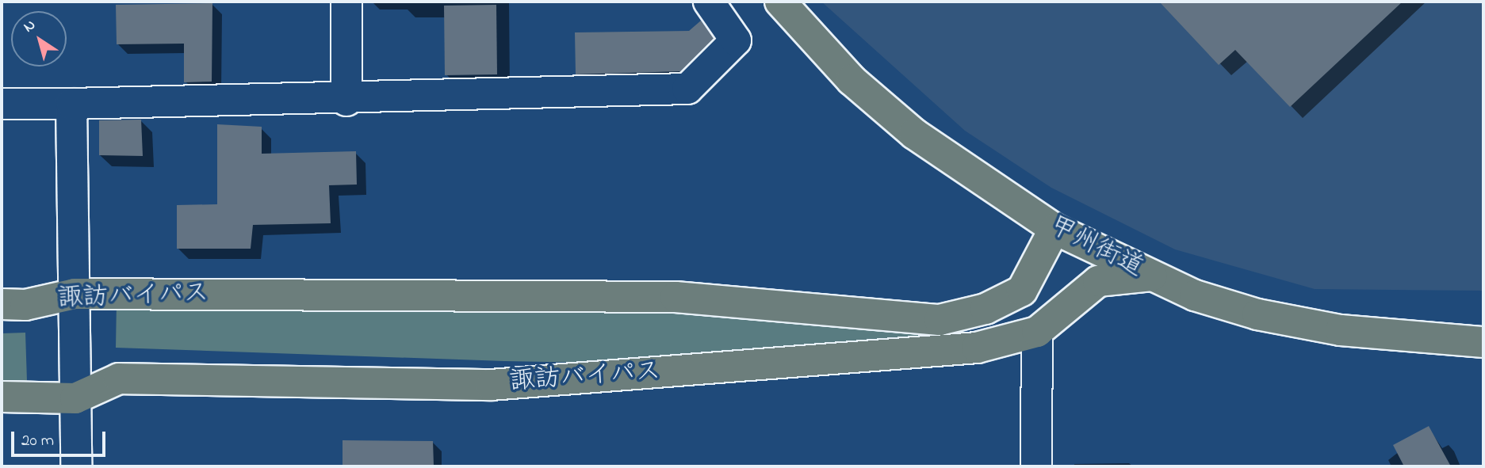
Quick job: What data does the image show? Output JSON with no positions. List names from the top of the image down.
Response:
{
  "streets": {
    "highway": ["甲州街道", "諏訪バイパス"]
  },
  "crossings": [
    ["甲州街道", "諏訪バイパス"]
  ],
  "scale_bar": "20 m",
  "north": "top left"
}
